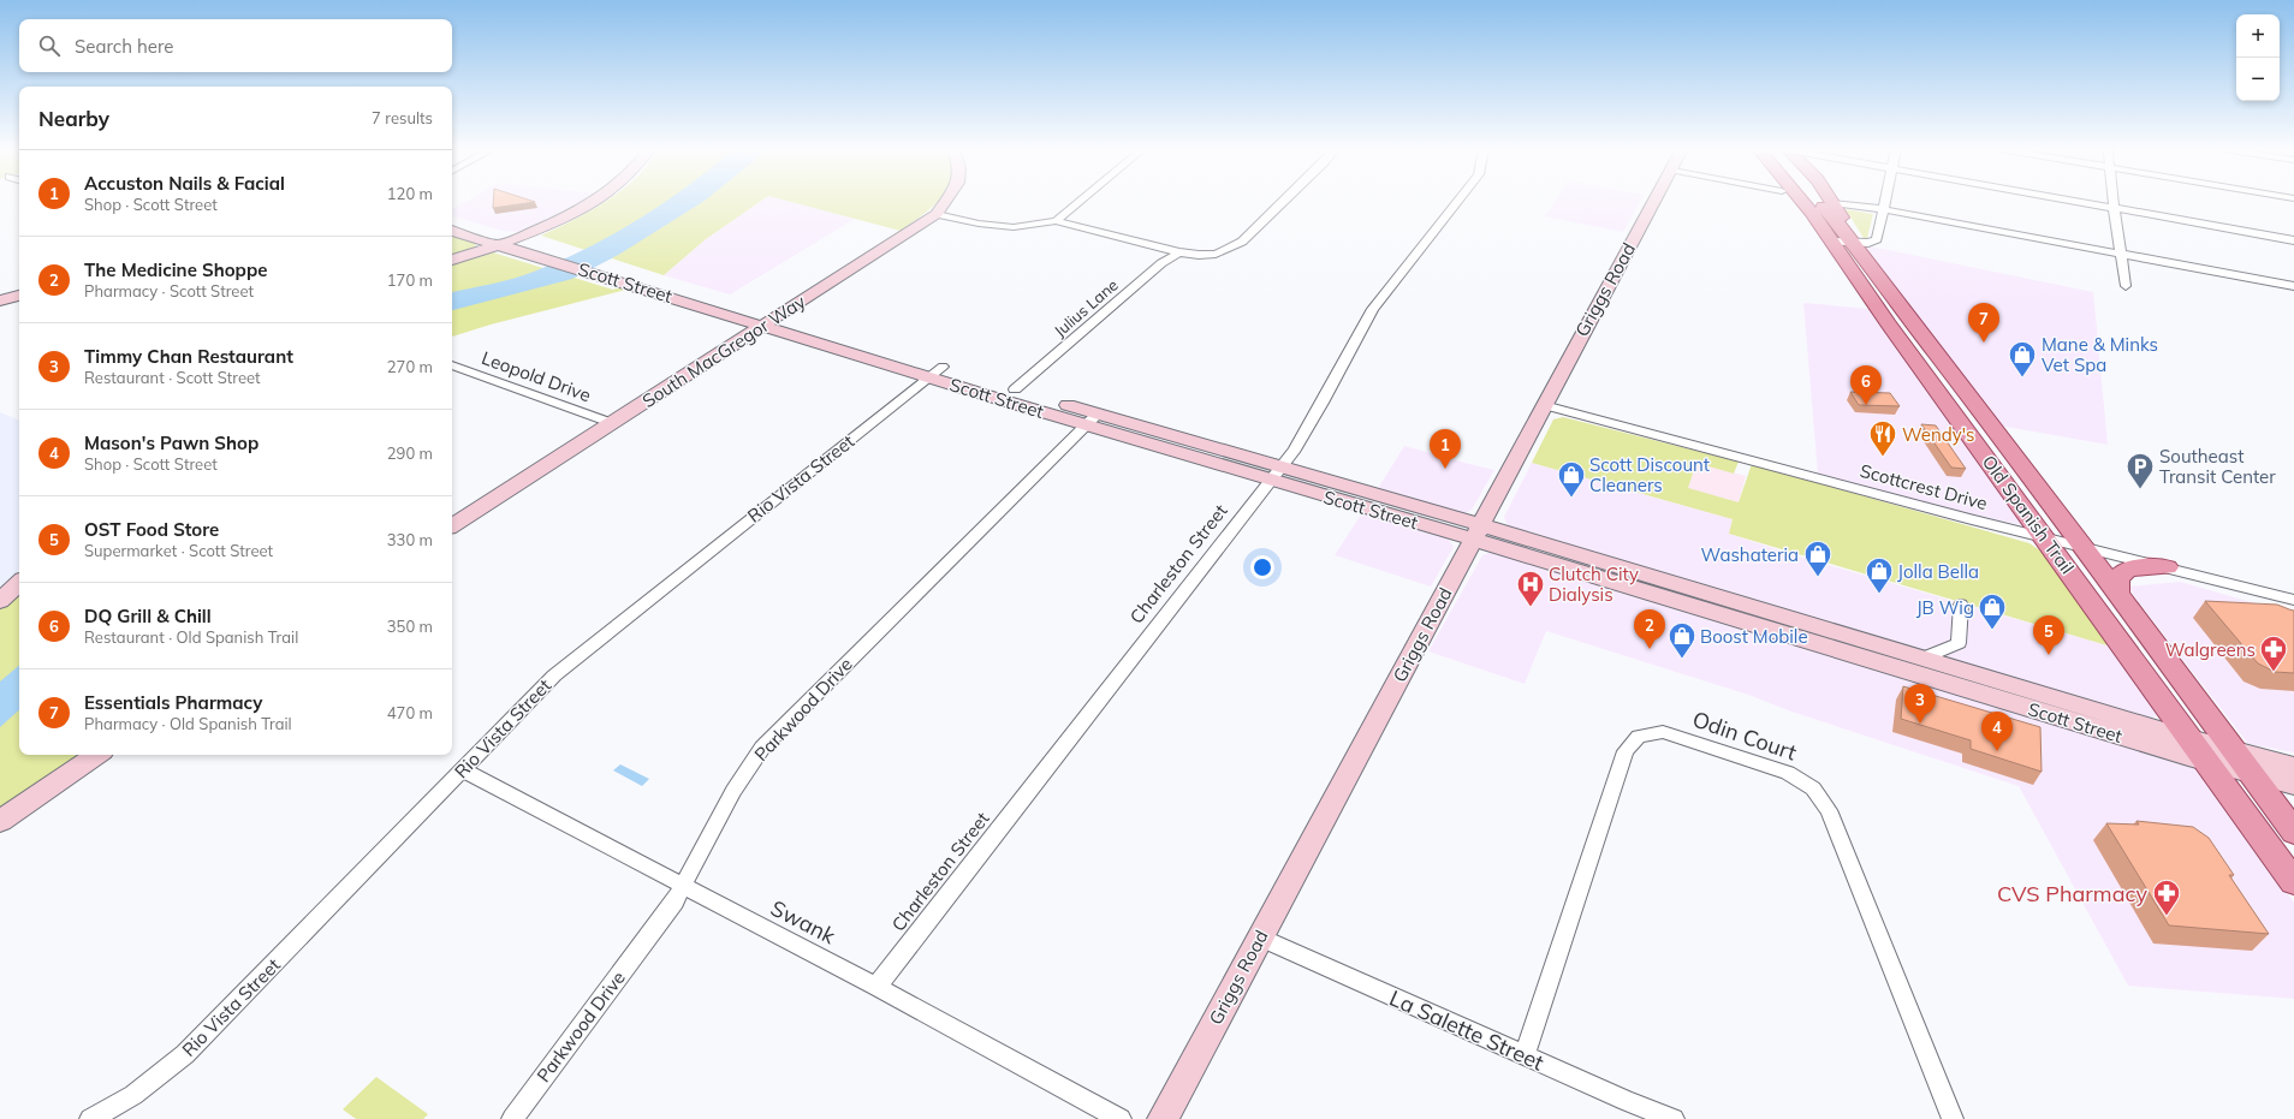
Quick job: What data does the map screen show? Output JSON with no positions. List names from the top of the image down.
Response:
{
  "streets": {
    "main road": [
      "Scott Street",
      "Griggs Road",
      "South MacGregor Way",
      "Old Spanish Trail"
    ],
    "street": [
      "Julius Lane",
      "Leopold Drive",
      "Rio Vista Street",
      "Scottcrest Drive",
      "Charleston Street",
      "Parkwood Drive",
      "Odin Court",
      "Swank",
      "La Salette Street"
    ]
  },
  "crossings": [
    ["Scott Street", "Griggs Road"],
    ["Scott Street", "Julius Lane"],
    ["Scott Street", "South MacGregor Way"],
    ["Scott Street", "Rio Vista Street"],
    ["Scott Street", "Old Spanish Trail"],
    ["Scott Street", "Charleston Street"],
    ["Scott Street", "Parkwood Drive"],
    ["Griggs Road", "Scottcrest Drive"],
    ["Griggs Road", "La Salette Street"],
    ["South MacGregor Way", "Leopold Drive"],
    ["Rio Vista Street", "Swank"],
    ["Scottcrest Drive", "Old Spanish Trail"],
    ["Charleston Street", "Swank"],
    ["Parkwood Drive", "Swank"],
    ["Odin Court", "La Salette Street"]
  ],
  "places": {
    "shop": [
      "Mane & Minks Vet Spa",
      "Scott Discount Cleaners",
      "Washateria",
      "Jolla Bella",
      "JB Wig",
      "Boost Mobile"
    ],
    "restaurant": ["Wendy's"],
    "parking": ["Southeast Transit Center"],
    "hospital": ["Clutch City Dialysis"],
    "pharmacy": ["Walgreens", "CVS Pharmacy"]
  },
  "page": {
    "map_buttons": ["+", "−"],
    "search": "Search here",
    "heading": ["Nearby", "7 results"],
    "list": [
      {
        "mark": "1",
        "name": "Accuston Nails & Facial",
        "note": "Shop · Scott Street",
        "value": "120 m"
      },
      {
        "mark": "2",
        "name": "The Medicine Shoppe",
        "note": "Pharmacy · Scott Street",
        "value": "170 m"
      },
      {
        "mark": "3",
        "name": "Timmy Chan Restaurant",
        "note": "Restaurant · Scott Street",
        "value": "270 m"
      },
      {
        "mark": "4",
        "name": "Mason's Pawn Shop",
        "note": "Shop · Scott Street",
        "value": "290 m"
      },
      {
        "mark": "5",
        "name": "OST Food Store",
        "note": "Supermarket · Scott Street",
        "value": "330 m"
      },
      {
        "mark": "6",
        "name": "DQ Grill & Chill",
        "note": "Restaurant · Old Spanish Trail",
        "value": "350 m"
      },
      {
        "mark": "7",
        "name": "Essentials Pharmacy",
        "note": "Pharmacy · Old Spanish Trail",
        "value": "470 m"
      }
    ],
    "pins": [
      "7",
      "6",
      "1",
      "2",
      "5",
      "3",
      "4"
    ]
  }
}
